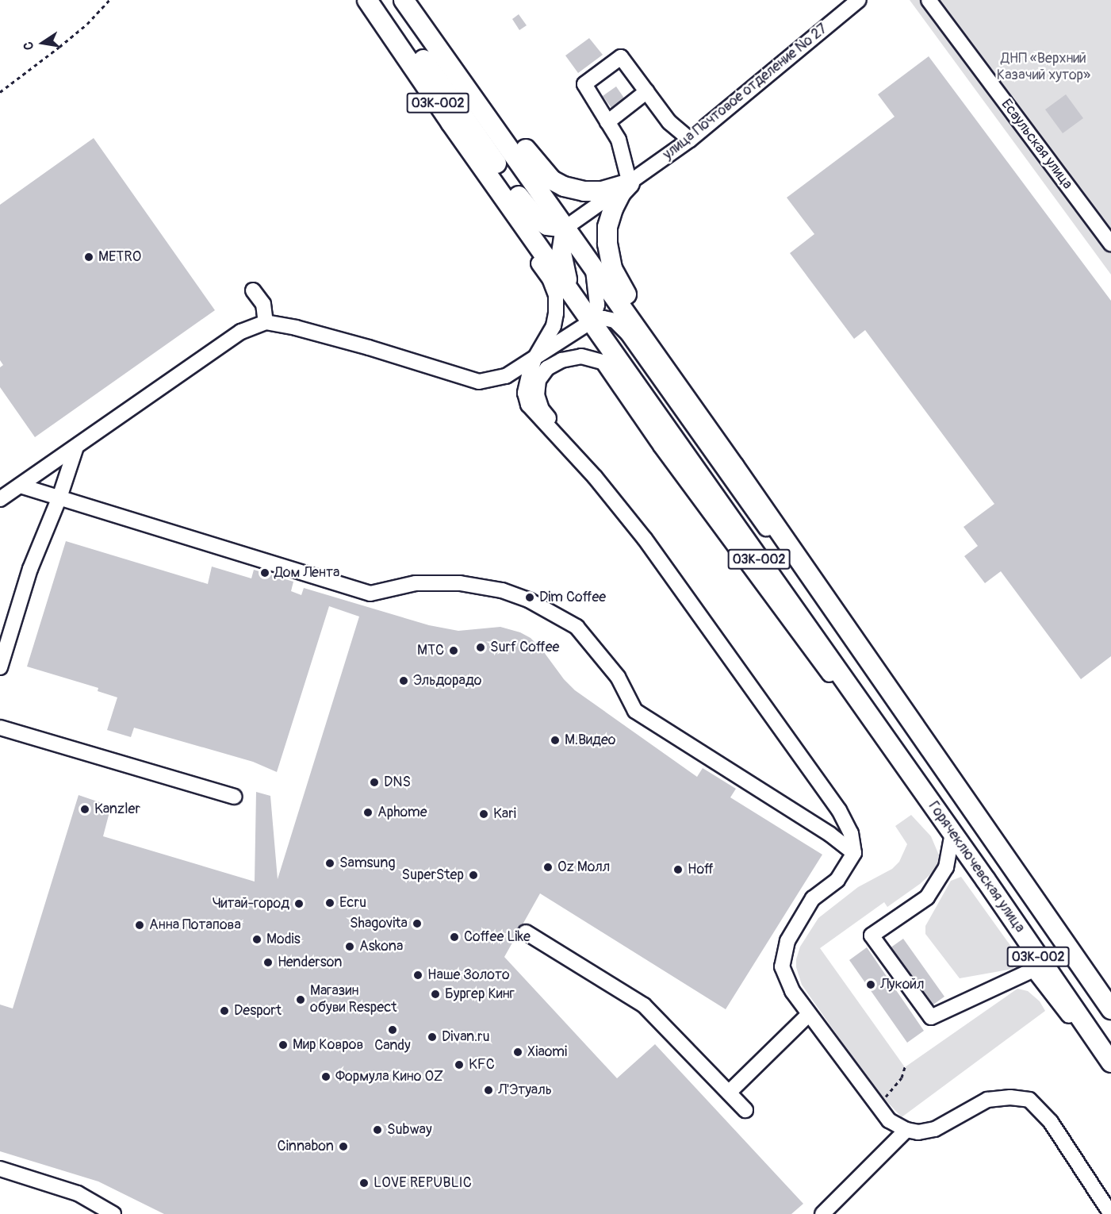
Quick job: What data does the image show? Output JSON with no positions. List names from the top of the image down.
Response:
{
  "streets": {
    "main road": ["03К-002", "Горячеключевская улица"],
    "street": ["улица Почтовое отделение № 27", "Есаульская улица"]
  },
  "crossings": [
    ["улица Почтовое отделение № 27", "03К-002"],
    ["03К-002", "Горячеключевская улица"]
  ],
  "parks": ["ДНП «Верхний Казачий хутор»"],
  "places": [
    "METRO",
    "Дом Лента",
    "Dim Coffee",
    "Surf Coffee",
    "МТС",
    "Эльдорадо",
    "М.Видео",
    "DNS",
    "Kanzler",
    "Aphome",
    "Kari",
    "Samsung",
    "Oz Молл",
    "Hoff",
    "SuperStep",
    "Ecru",
    "Читай-город",
    "Shagovita",
    "Анна Потапова",
    "Coffee Like",
    "Modis",
    "Askona",
    "Henderson",
    "Наше Золото",
    "Лукойл",
    "Бургер Кинг",
    "Магазин обуви Respect",
    "Desport",
    "Candy",
    "Divan.ru",
    "Мир Ковров",
    "Xiaomi",
    "KFC",
    "Формула Кино OZ",
    "Л'Этуаль",
    "Subway",
    "Cinnabon",
    "LOVE REPUBLIC"
  ],
  "north": "left"
}
